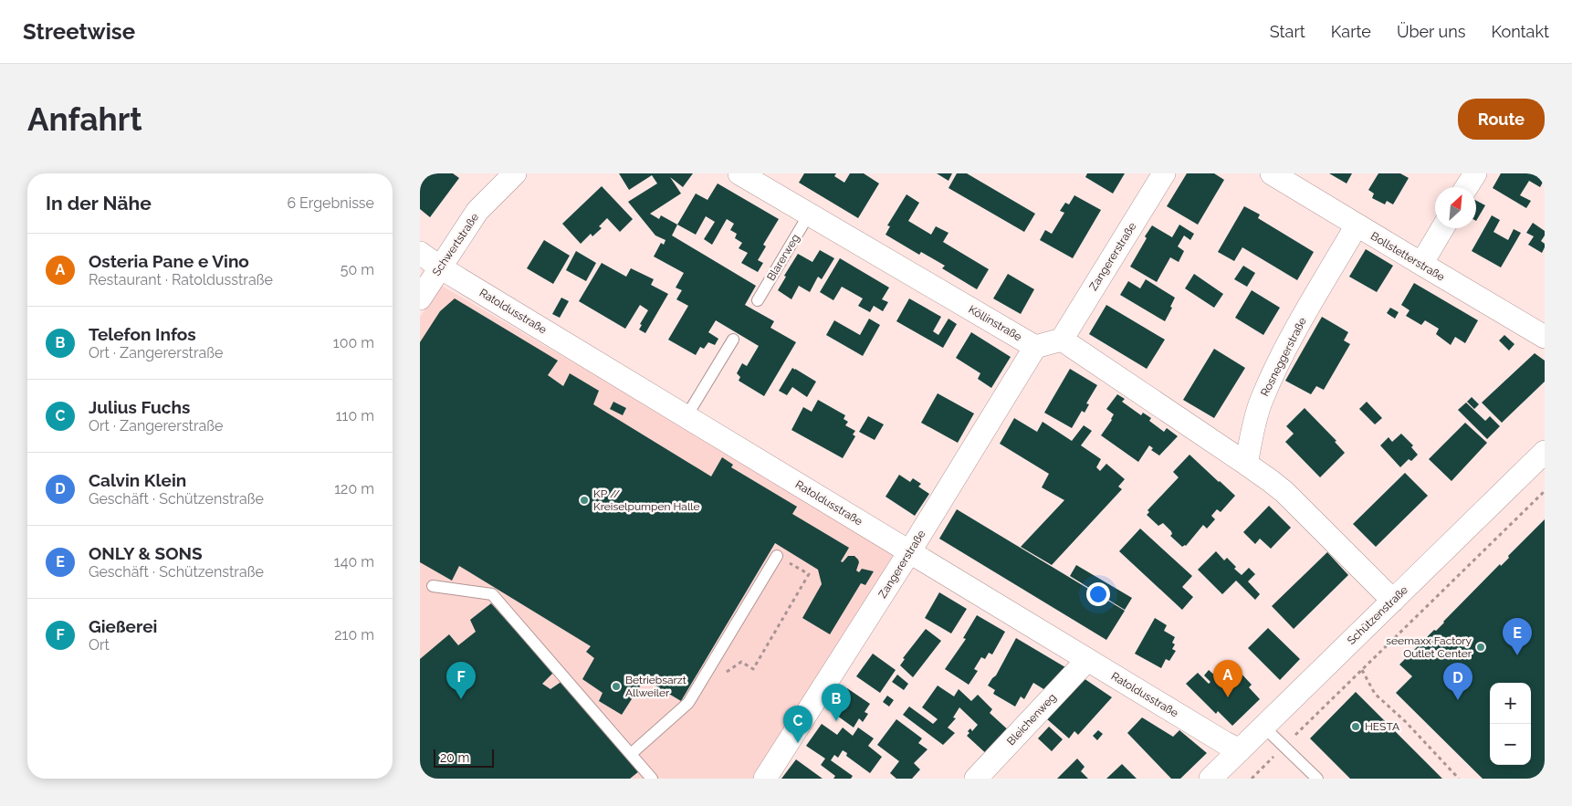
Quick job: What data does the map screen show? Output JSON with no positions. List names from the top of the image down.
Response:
{
  "streets": {
    "street": [
      "Schwertstraße",
      "Zangererstraße",
      "Bollstetterstraße",
      "Ratoldusstraße",
      "Köllinstraße",
      "Rosneggerstraße",
      "Schützenstraße",
      "Bleichenweg"
    ],
    "lane": ["Blarerweg"]
  },
  "crossings": [
    ["Schwertstraße", "Ratoldusstraße"],
    ["Zangererstraße", "Ratoldusstraße"],
    ["Zangererstraße", "Köllinstraße"],
    ["Bollstetterstraße", "Rosneggerstraße"],
    ["Blarerweg", "Köllinstraße"],
    ["Ratoldusstraße", "Schützenstraße"],
    ["Ratoldusstraße", "Bleichenweg"]
  ],
  "places": [
    "KP // Kreiselpumpen Halle",
    "seemaxx Factory Outlet Center",
    "Betriebsarzt Allweiler",
    "HESTA"
  ],
  "scale_bar": "20 m",
  "north": "top right",
  "page": {
    "header": "Streetwise",
    "nav": [
      "Start",
      "Karte",
      "Über uns",
      "Kontakt"
    ],
    "buttons": "Route",
    "title": "Anfahrt",
    "heading": ["In der Nähe", "6 Ergebnisse"],
    "list": [
      {
        "mark": "A",
        "name": "Osteria Pane e Vino",
        "note": "Restaurant · Ratoldusstraße",
        "value": "50 m"
      },
      {
        "mark": "B",
        "name": "Telefon Infos",
        "note": "Ort · Zangererstraße",
        "value": "100 m"
      },
      {
        "mark": "C",
        "name": "Julius Fuchs",
        "note": "Ort · Zangererstraße",
        "value": "110 m"
      },
      {
        "mark": "D",
        "name": "Calvin Klein",
        "note": "Geschäft · Schützenstraße",
        "value": "120 m"
      },
      {
        "mark": "E",
        "name": "ONLY & SONS",
        "note": "Geschäft · Schützenstraße",
        "value": "140 m"
      },
      {
        "mark": "F",
        "name": "Gießerei",
        "note": "Ort",
        "value": "210 m"
      }
    ],
    "pins": [
      "E",
      "A",
      "F",
      "D",
      "B",
      "C"
    ],
    "map_buttons": ["+", "−"],
    "scale": "20 m"
  }
}
